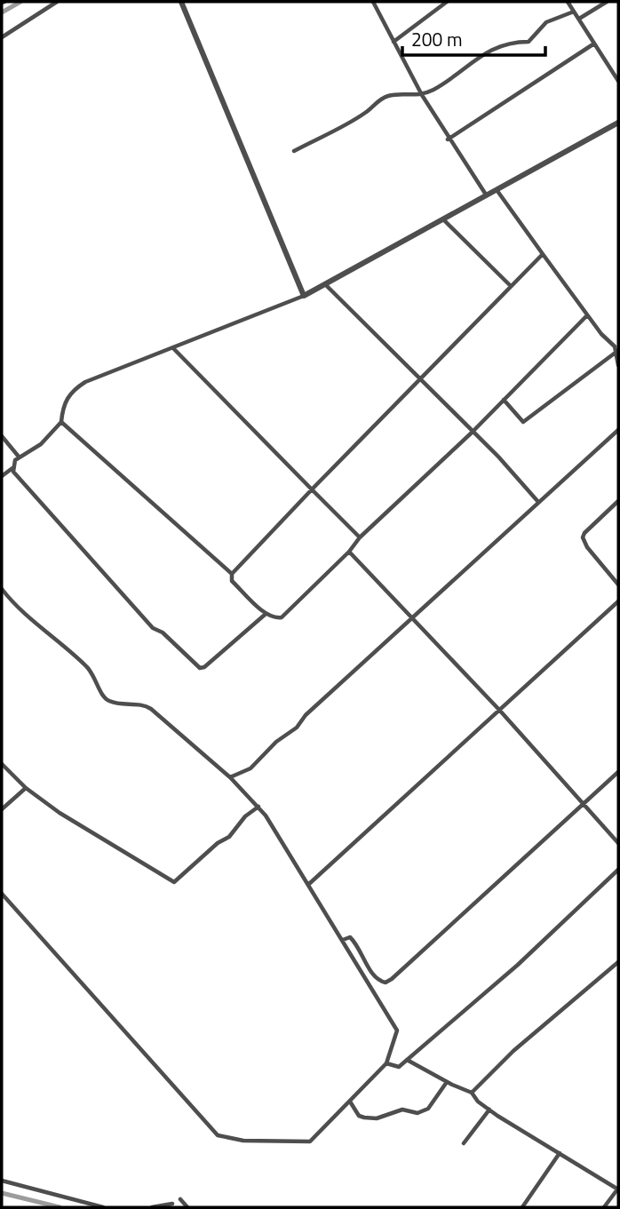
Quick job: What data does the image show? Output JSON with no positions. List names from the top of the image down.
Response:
{
  "scale_bar": "200 m"
}
